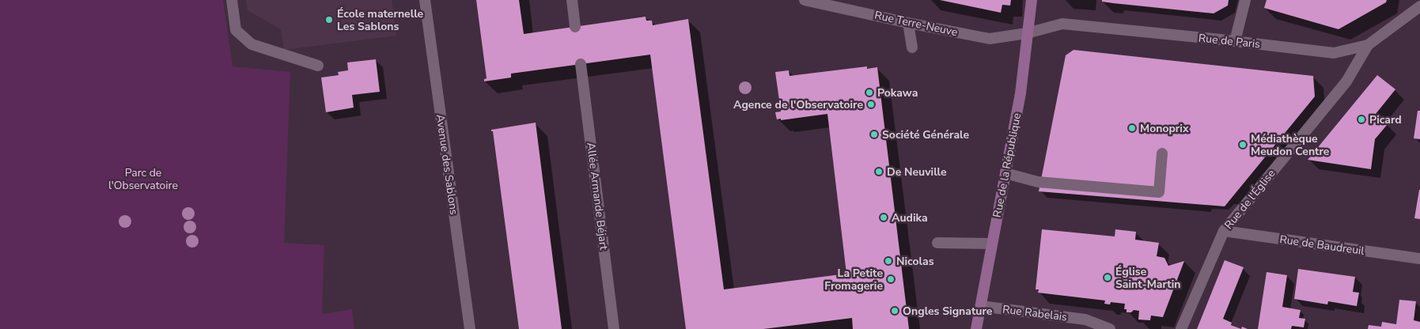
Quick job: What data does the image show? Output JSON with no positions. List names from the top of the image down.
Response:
{
  "streets": {
    "main road": ["Rue de la République"],
    "street": [
      "Rue Terre-Neuve",
      "Rue de Paris",
      "Avenue des Sablons",
      "Allée Armande Béjart",
      "Rue de l'Église",
      "Rue de Baudreuil",
      "Rue Rabelais"
    ]
  },
  "crossings": [
    ["Rue Terre-Neuve", "Rue de Paris"],
    ["Rue Terre-Neuve", "Rue de la République"],
    ["Rue de Paris", "Rue de la République"],
    ["Rue de Paris", "Rue de l'Église"],
    ["Rue de la République", "Rue Rabelais"],
    ["Rue de l'Église", "Rue de Baudreuil"]
  ],
  "parks": ["Parc de l'Observatoire"],
  "places": [
    "École maternelle Les Sablons",
    "Pokawa",
    "Agence de l'Observatoire",
    "Picard",
    "Monoprix",
    "Société Générale",
    "Médiathèque Meudon Centre",
    "De Neuville",
    "Audika",
    "Nicolas",
    "Église Saint-Martin",
    "La Petite Fromagerie",
    "Ongles Signature"
  ]
}
